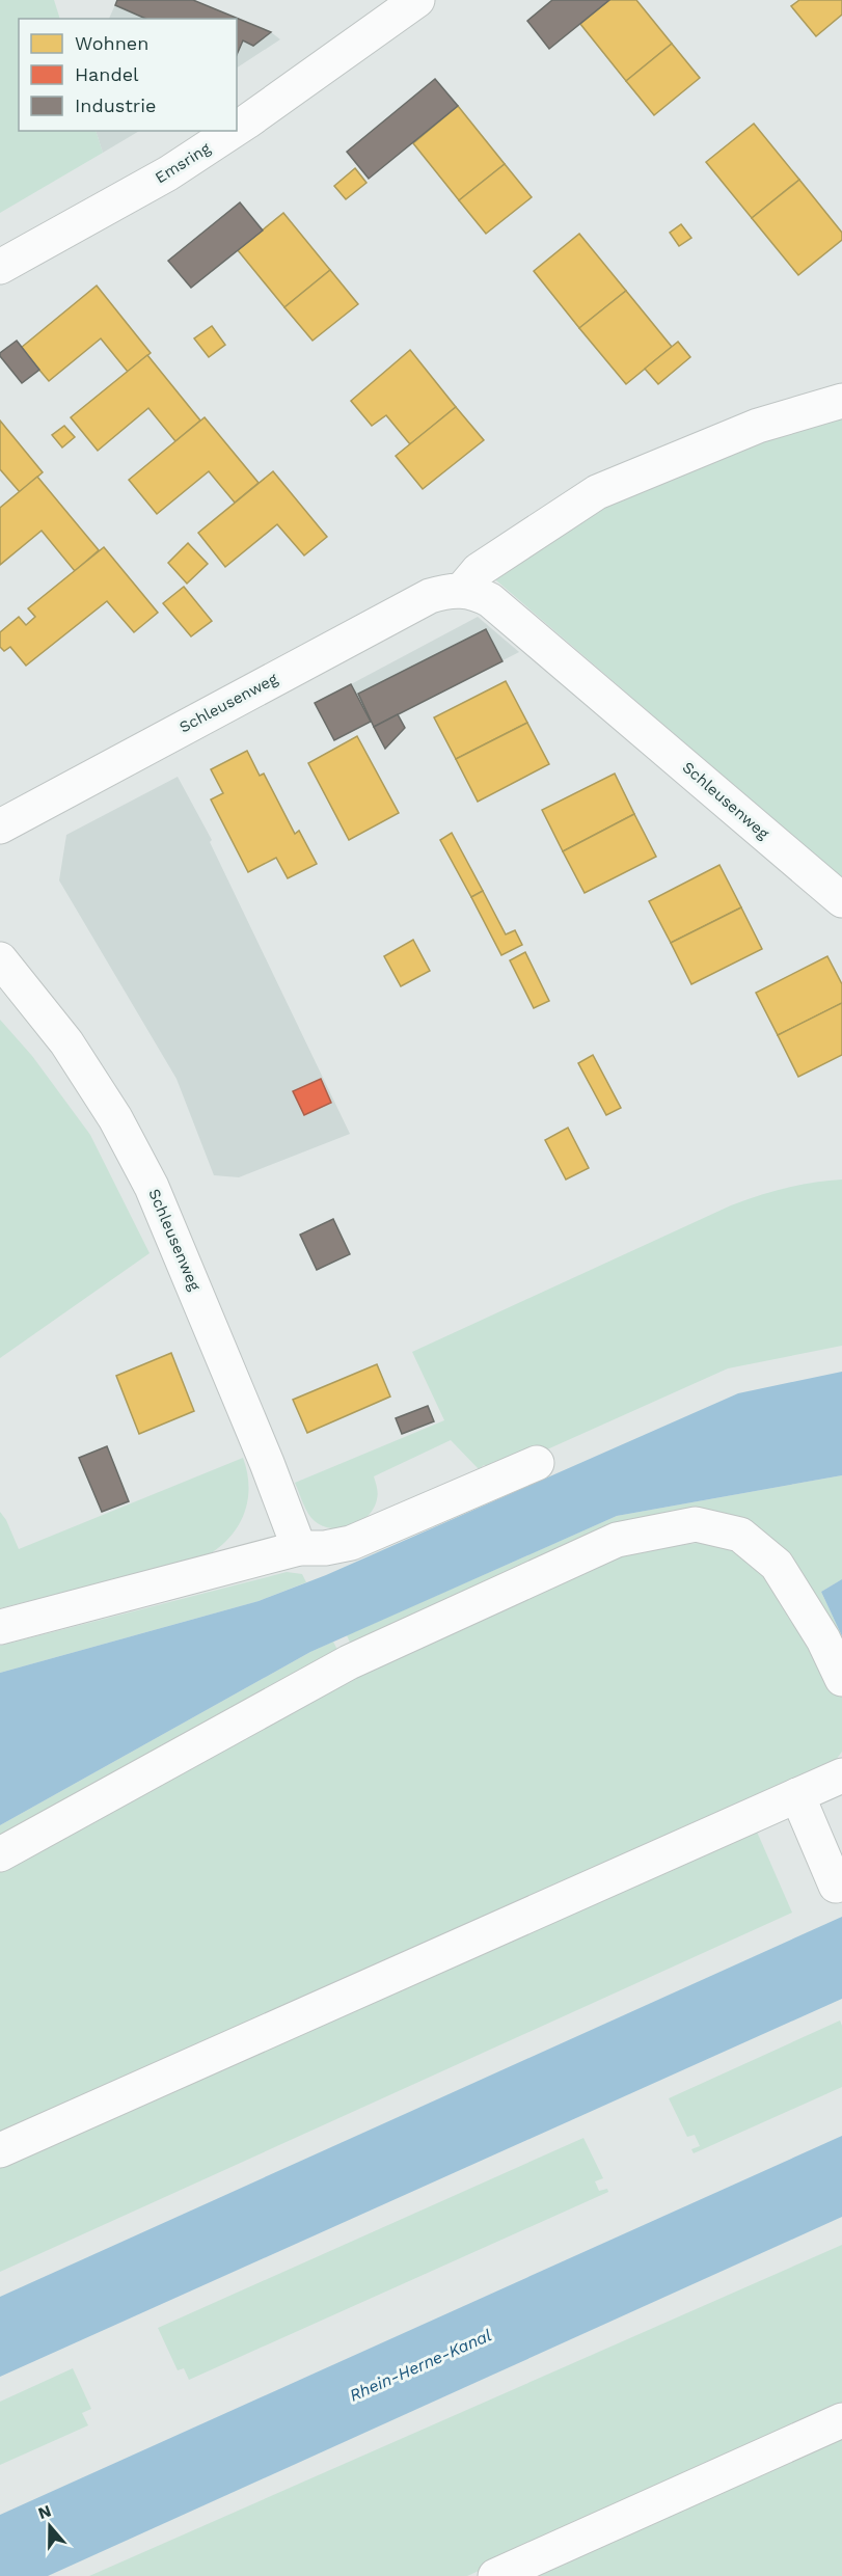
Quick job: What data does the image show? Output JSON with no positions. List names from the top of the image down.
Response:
{
  "streets": {
    "street": ["Emsring", "Schleusenweg"]
  },
  "water": ["Rhein-Herne-Kanal"],
  "legend": ["Wohnen", "Handel", "Industrie"],
  "north": "top"
}
